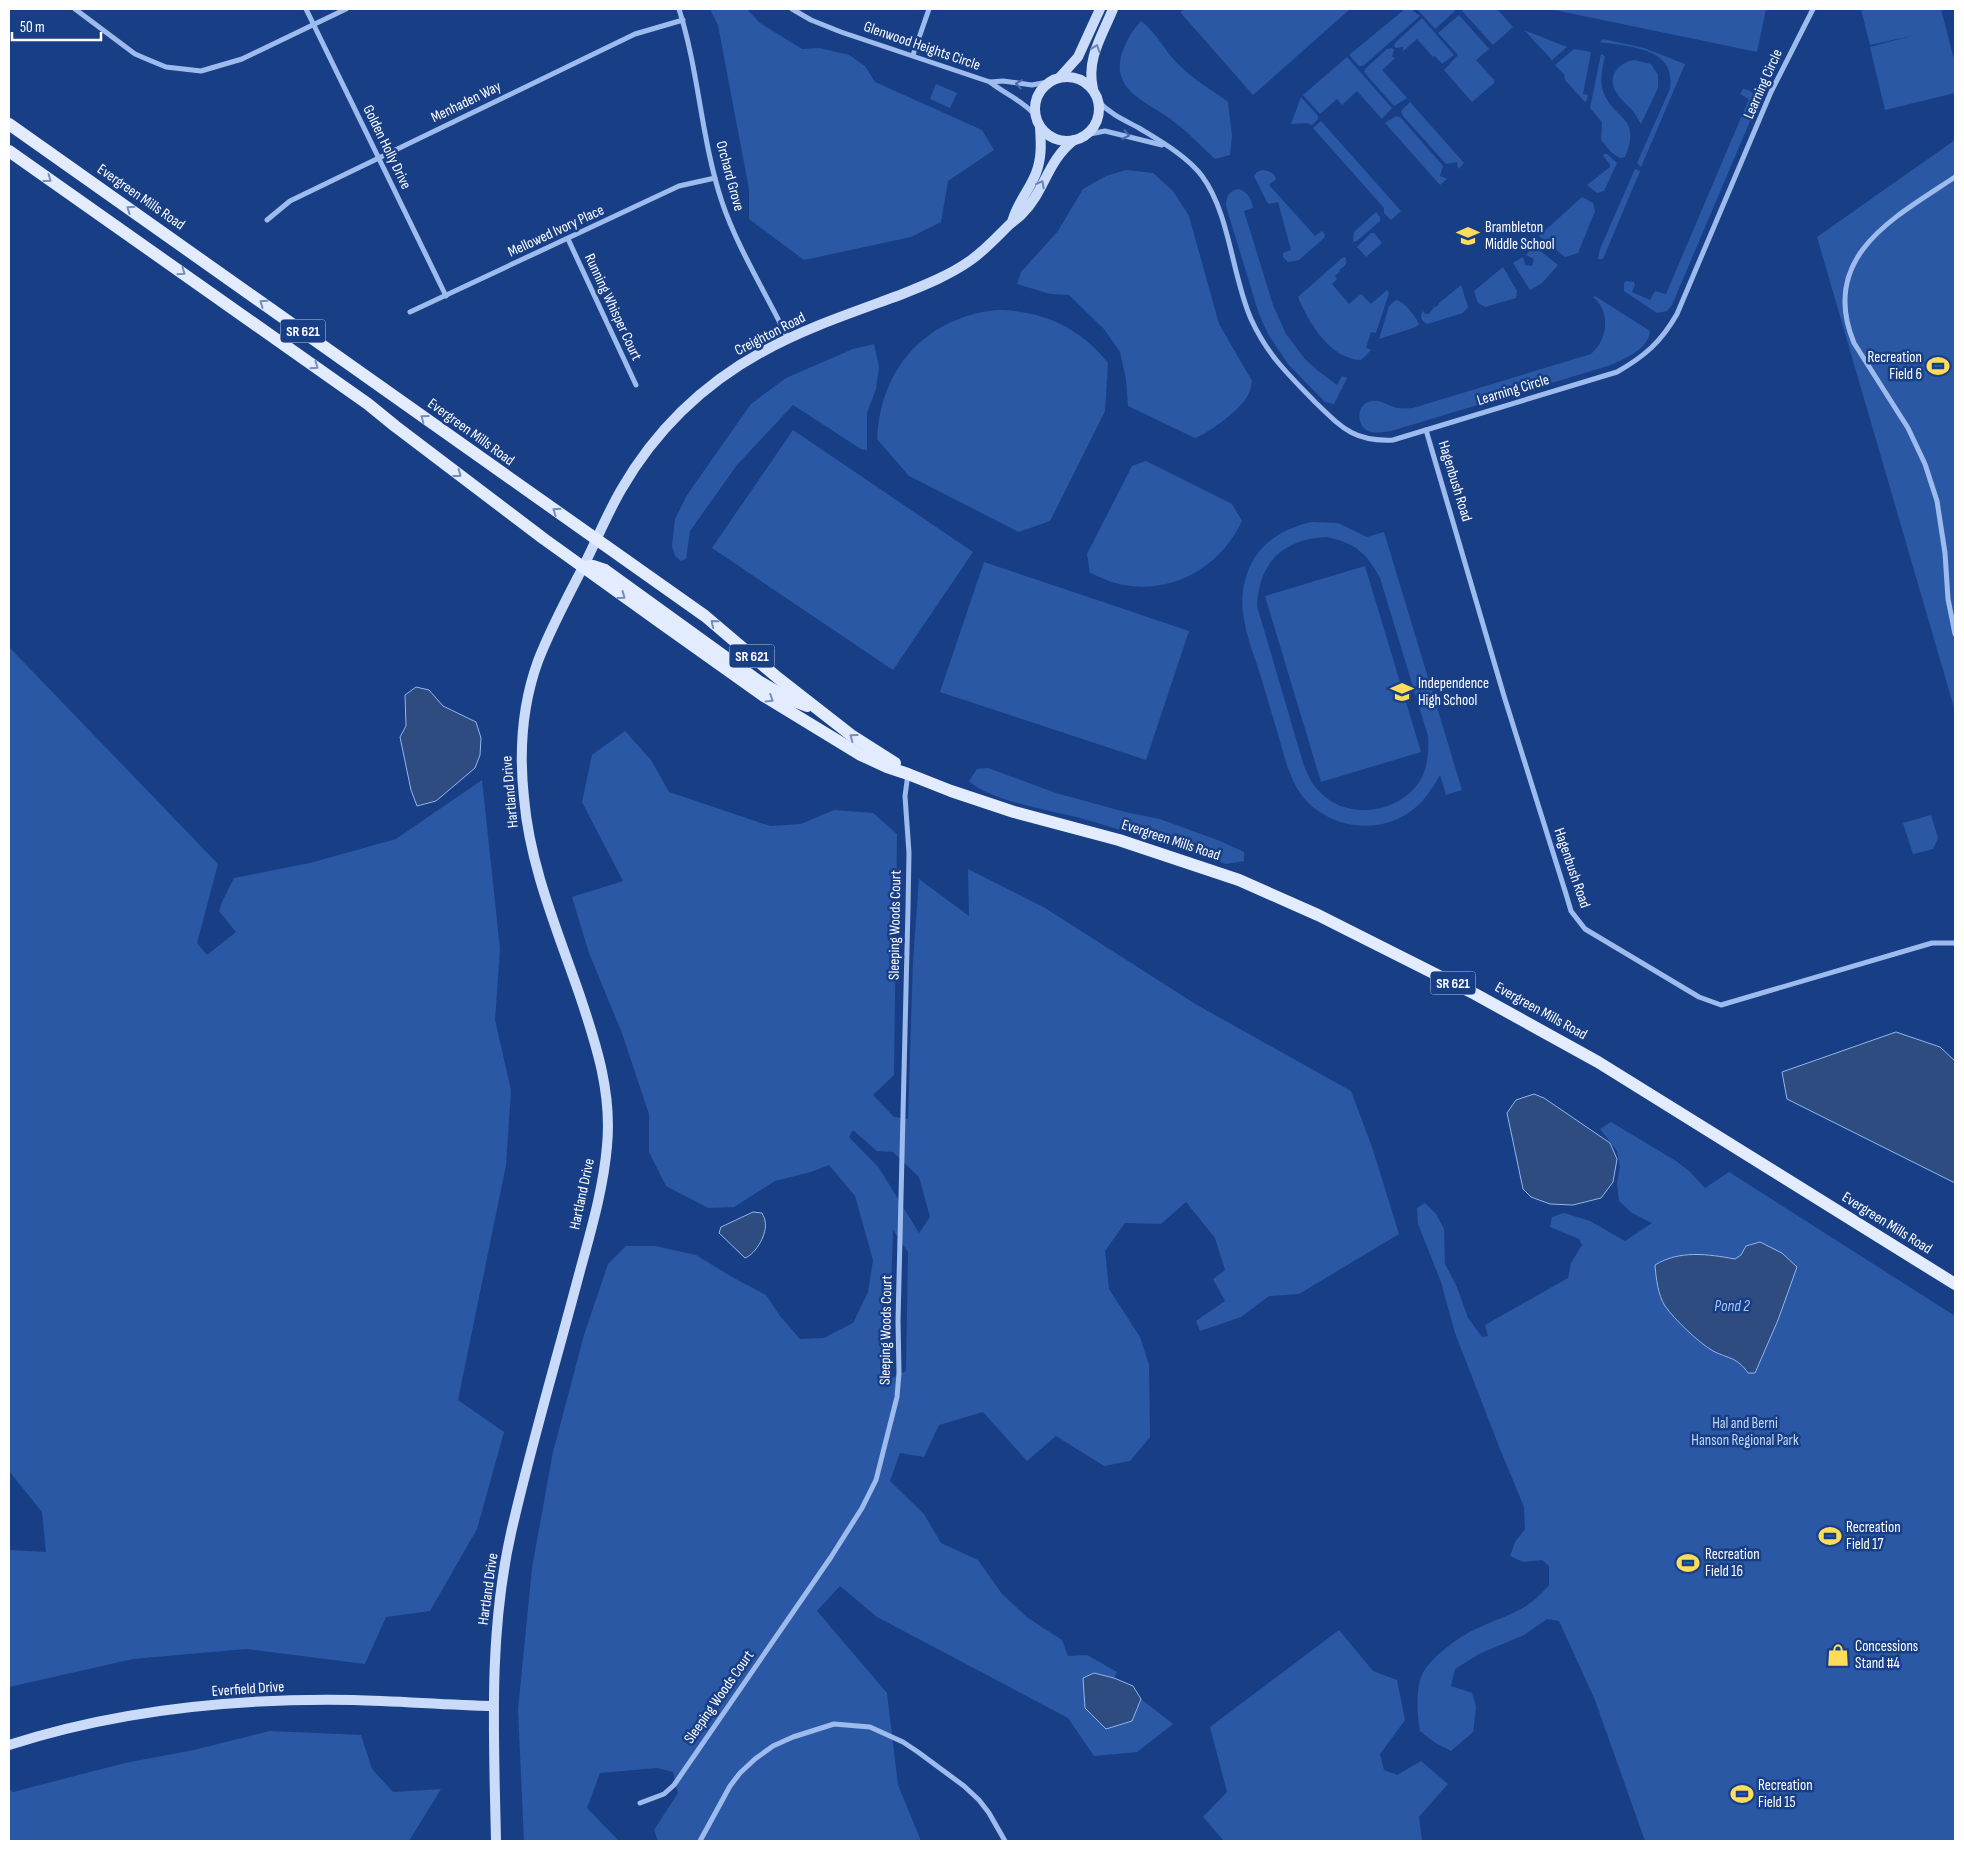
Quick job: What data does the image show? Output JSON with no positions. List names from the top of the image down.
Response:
{
  "streets": {
    "main road": ["Evergreen Mills Road", "SR 621"],
    "street": [
      "Glenwood Heights Circle",
      "Learning Circle",
      "Menhaden Way",
      "Golden Holly Drive",
      "Orchard Grove",
      "Mellowed Ivory Place",
      "Running Whisper Court",
      "Creighton Road",
      "Hagenbush Road",
      "Hartland Drive",
      "Sleeping Woods Court",
      "Everfield Drive"
    ]
  },
  "crossings": [
    ["Glenwood Heights Circle", "Learning Circle"],
    ["Glenwood Heights Circle", "Creighton Road"],
    ["Learning Circle", "Creighton Road"],
    ["Learning Circle", "Hagenbush Road"],
    ["Menhaden Way", "Golden Holly Drive"],
    ["Menhaden Way", "Orchard Grove"],
    ["Golden Holly Drive", "Mellowed Ivory Place"],
    ["Orchard Grove", "Mellowed Ivory Place"],
    ["Orchard Grove", "Creighton Road"],
    ["Evergreen Mills Road", "Creighton Road"],
    ["Evergreen Mills Road", "Hartland Drive"],
    ["Evergreen Mills Road", "Sleeping Woods Court"],
    ["Mellowed Ivory Place", "Running Whisper Court"],
    ["Creighton Road", "Hartland Drive"],
    ["Hartland Drive", "Everfield Drive"]
  ],
  "water": ["Pond 2"],
  "parks": ["Hal and Berni Hanson Regional Park"],
  "places": {
    "school or university": ["Brambleton Middle School", "Independence High School"],
    "sports": [
      "Recreation Field 6",
      "Recreation Field 17",
      "Recreation Field 16",
      "Recreation Field 15"
    ],
    "shop": ["Concessions Stand #4"]
  },
  "scale_bar": "50 m"
}
